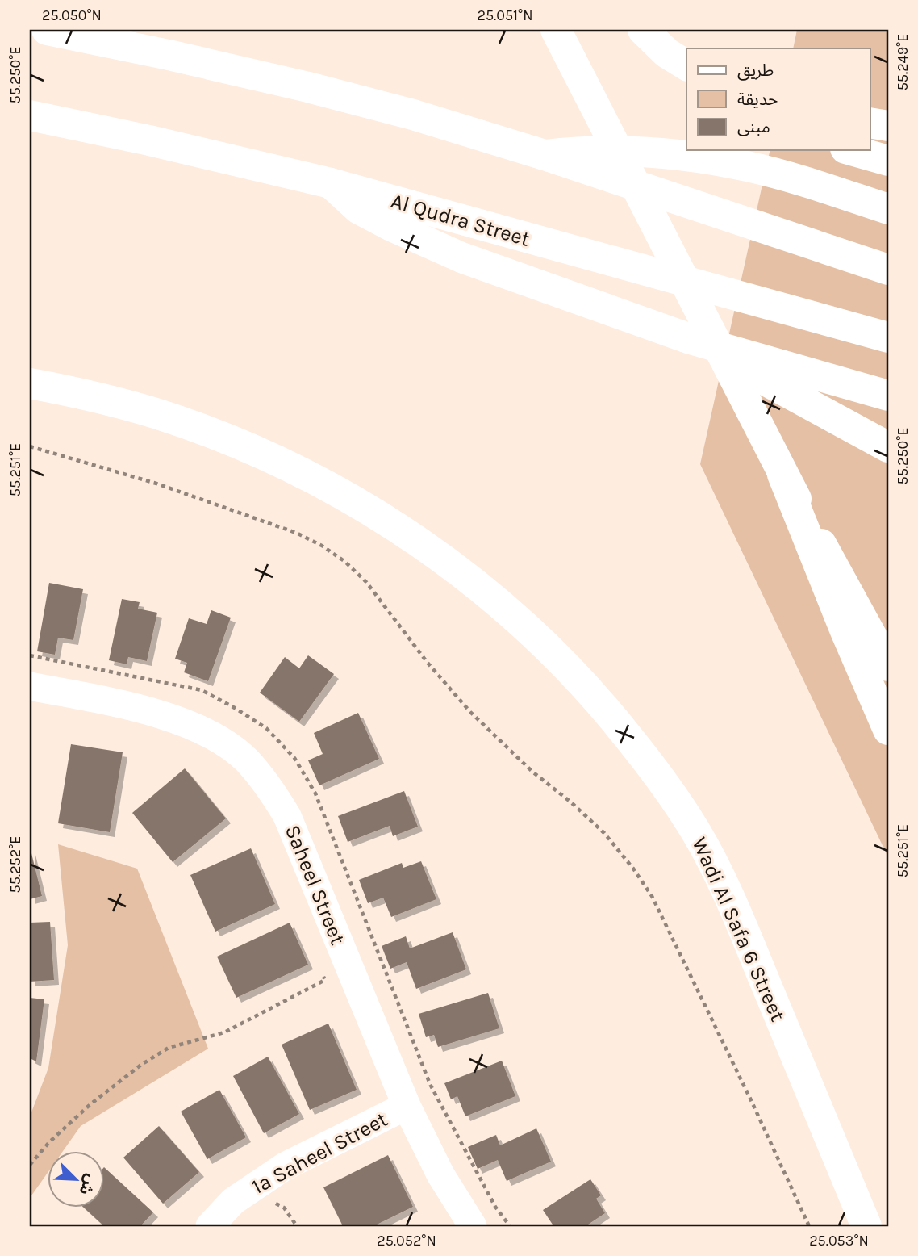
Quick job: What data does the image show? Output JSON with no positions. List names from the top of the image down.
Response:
{
  "streets": {
    "main road": ["Al Qudra Street", "Wadi Al Safa 6 Street"],
    "street": ["Saheel Street", "1a Saheel Street"]
  },
  "crossings": [
    ["Saheel Street", "1a Saheel Street"]
  ],
  "legend": ["طريق", "حديقة", "مبنى"],
  "north": "bottom right",
  "coordinates": [
    "25.050°N",
    "25.051°N",
    "55.249°E",
    "55.250°E",
    "55.251°E",
    "55.252°E",
    "25.052°N",
    "25.053°N"
  ]
}
